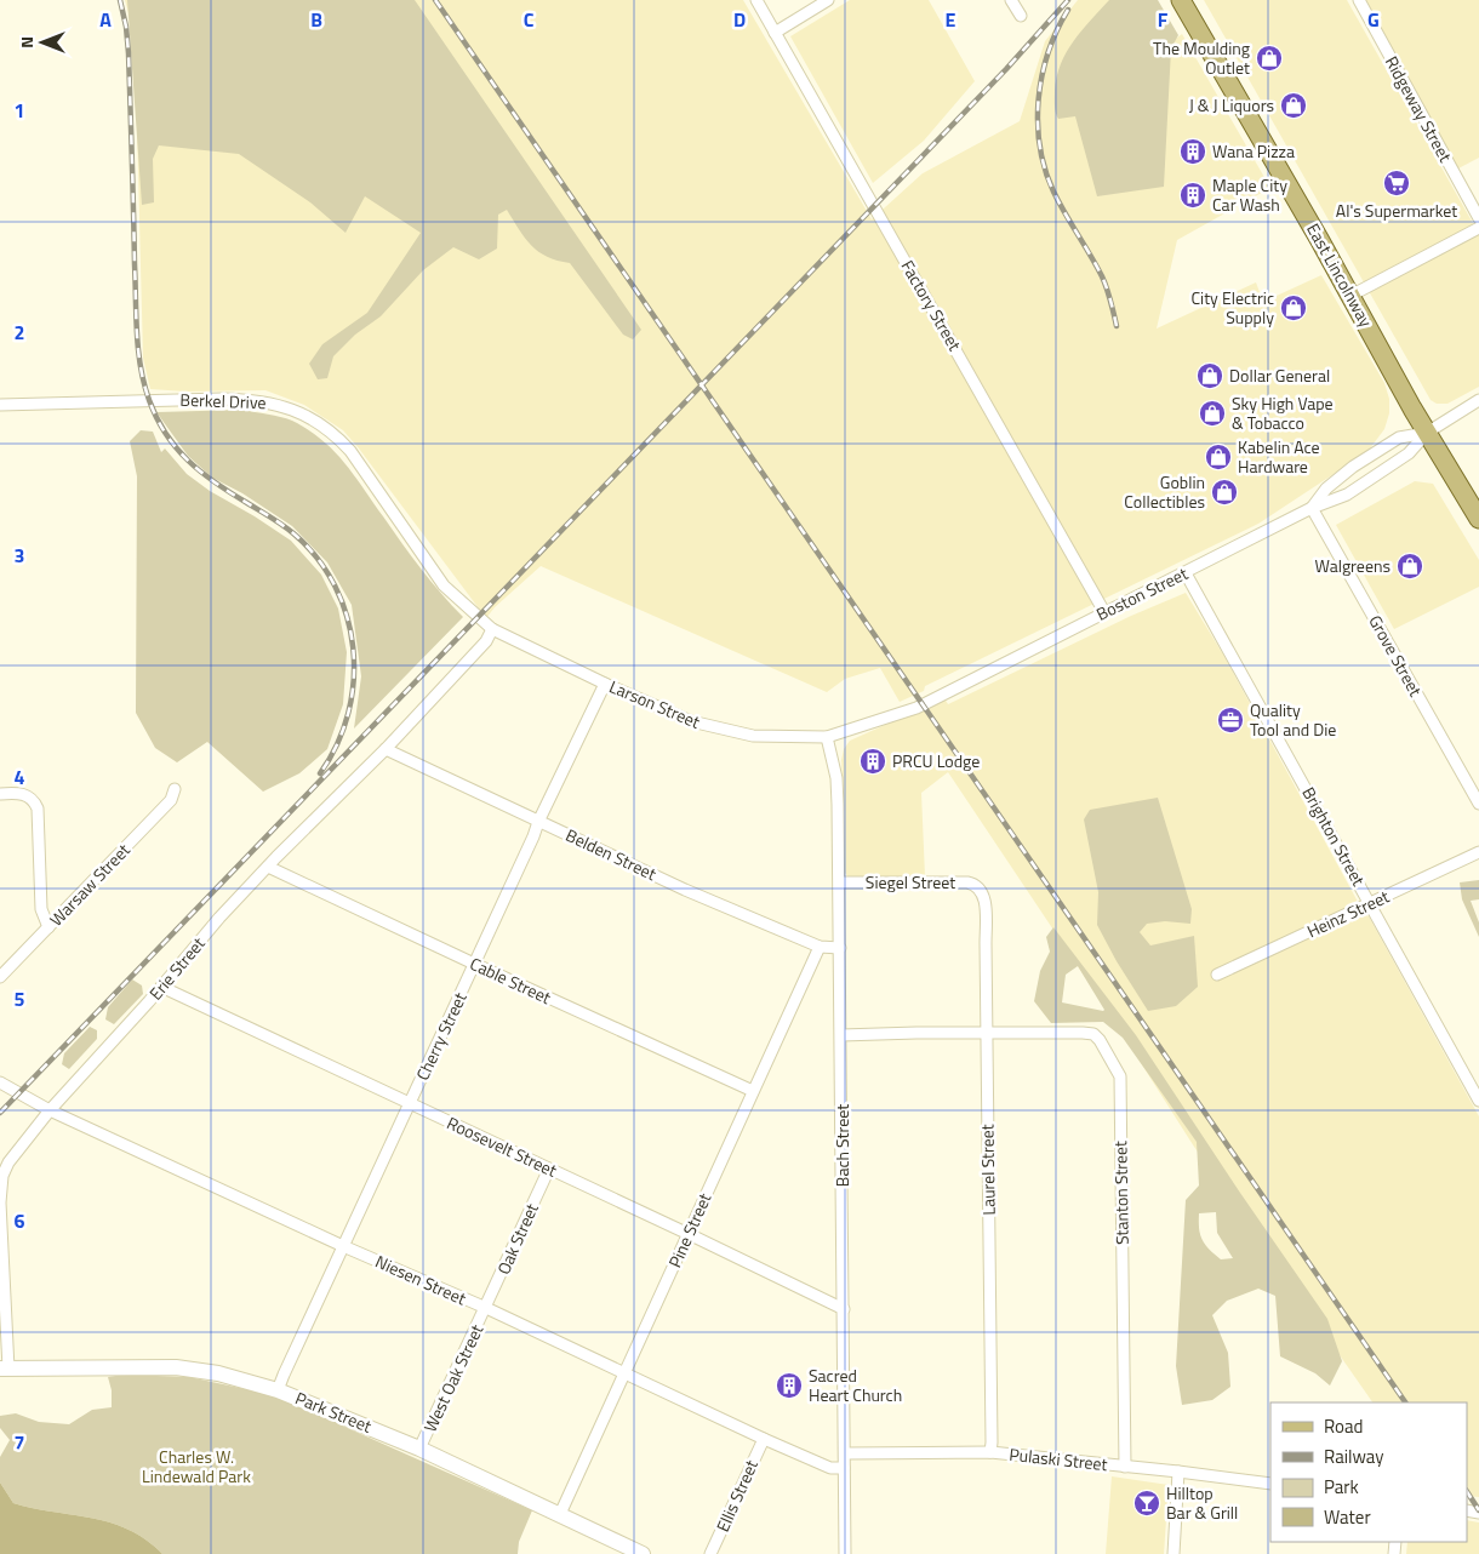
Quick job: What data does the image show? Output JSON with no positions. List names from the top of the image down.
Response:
{
  "streets": {
    "main road": ["East Lincolnway"],
    "street": [
      "Ridgeway Street",
      "Factory Street",
      "Berkel Drive",
      "Boston Street",
      "Grove Street",
      "Larson Street",
      "Brighton Street",
      "Belden Street",
      "Siegel Street",
      "Warsaw Street",
      "Heinz Street",
      "Erie Street",
      "Cable Street",
      "Cherry Street",
      "Bach Street",
      "Roosevelt Street",
      "Laurel Street",
      "Stanton Street",
      "Pine Street",
      "Oak Street",
      "Niesen Street",
      "West Oak Street",
      "Park Street",
      "Pulaski Street",
      "Ellis Street"
    ]
  },
  "crossings": [
    ["East Lincolnway", "Boston Street"],
    ["Factory Street", "Boston Street"],
    ["Berkel Drive", "Larson Street"],
    ["Berkel Drive", "Erie Street"],
    ["Boston Street", "Grove Street"],
    ["Boston Street", "Larson Street"],
    ["Boston Street", "Brighton Street"],
    ["Boston Street", "Bach Street"],
    ["Larson Street", "Erie Street"],
    ["Larson Street", "Cherry Street"],
    ["Larson Street", "Bach Street"],
    ["Brighton Street", "Heinz Street"],
    ["Belden Street", "Erie Street"],
    ["Belden Street", "Cherry Street"],
    ["Belden Street", "Bach Street"],
    ["Belden Street", "Pine Street"],
    ["Siegel Street", "Bach Street"],
    ["Siegel Street", "Laurel Street"],
    ["Erie Street", "Cable Street"],
    ["Erie Street", "Roosevelt Street"],
    ["Erie Street", "Niesen Street"],
    ["Erie Street", "Park Street"],
    ["Cable Street", "Cherry Street"],
    ["Cable Street", "Pine Street"],
    ["Cherry Street", "Roosevelt Street"],
    ["Cherry Street", "Niesen Street"],
    ["Cherry Street", "Park Street"],
    ["Bach Street", "Roosevelt Street"],
    ["Bach Street", "Niesen Street"],
    ["Bach Street", "Pulaski Street"],
    ["Roosevelt Street", "Pine Street"],
    ["Roosevelt Street", "Oak Street"],
    ["Laurel Street", "Stanton Street"],
    ["Laurel Street", "Pulaski Street"],
    ["Stanton Street", "Pulaski Street"],
    ["Pine Street", "Niesen Street"],
    ["Pine Street", "Park Street"],
    ["Oak Street", "Niesen Street"],
    ["Oak Street", "West Oak Street"],
    ["Niesen Street", "West Oak Street"],
    ["Niesen Street", "Ellis Street"],
    ["West Oak Street", "Park Street"]
  ],
  "parks": ["Charles W. Lindewald Park"],
  "places": {
    "shop": [
      "The Moulding Outlet",
      "J & J Liquors",
      "City Electric Supply",
      "Dollar General",
      "Sky High Vape & Tobacco",
      "Kabelin Ace Hardware",
      "Goblin Collectibles",
      "Walgreens"
    ],
    "building": [
      "Wana Pizza",
      "Maple City Car Wash",
      "PRCU Lodge",
      "Sacred Heart Church"
    ],
    "supermarket": ["Al's Supermarket"],
    "office": ["Quality Tool and Die"],
    "bar": ["Hilltop Bar & Grill"]
  },
  "legend": [
    "Road",
    "Railway",
    "Park",
    "Water"
  ],
  "north": "left",
  "grid": {
    "columns": [
      "A",
      "B",
      "C",
      "D",
      "E",
      "F",
      "G"
    ],
    "rows": [
      "1",
      "2",
      "3",
      "4",
      "5",
      "6",
      "7"
    ]
  }
}
